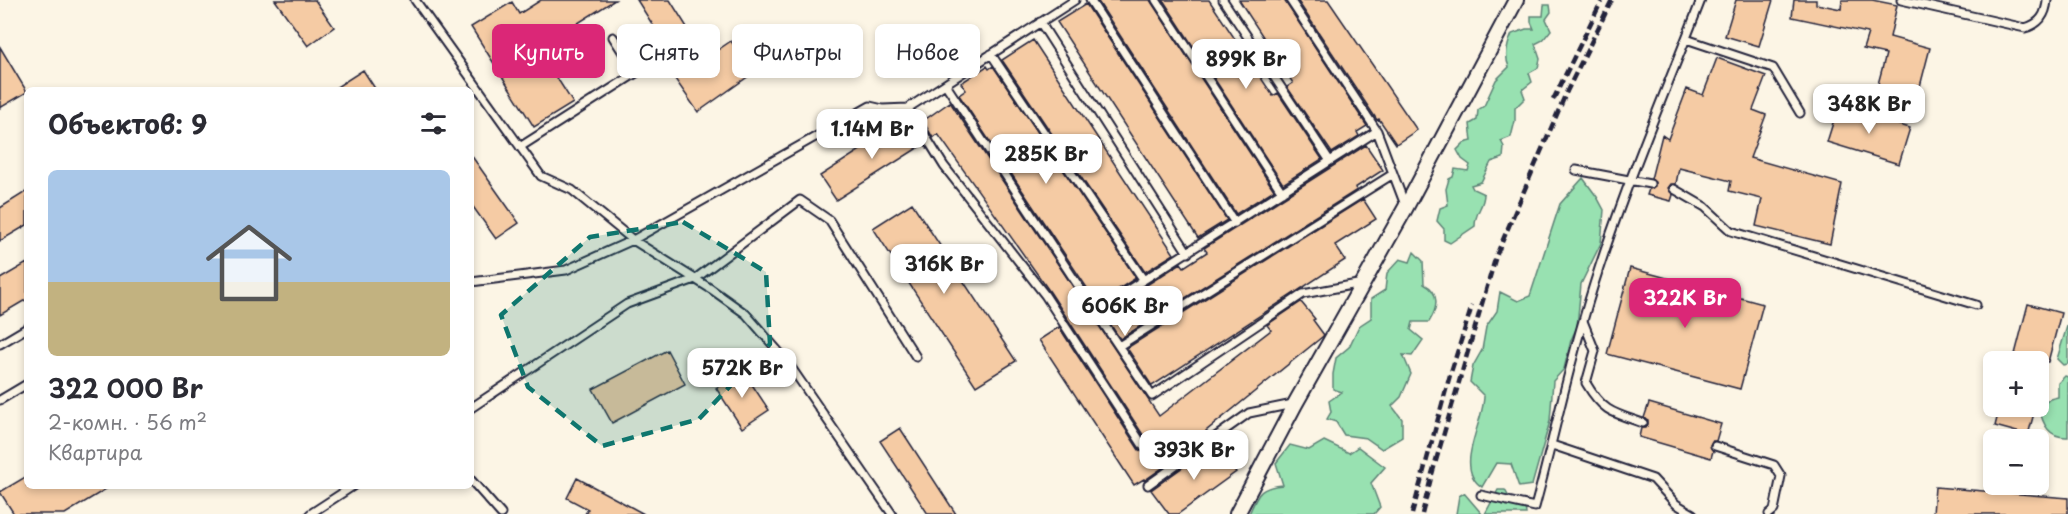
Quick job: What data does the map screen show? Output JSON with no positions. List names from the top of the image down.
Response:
{
  "page": {
    "chip": [
      "Купить",
      "Снять",
      "Фильтры",
      "Новое"
    ],
    "price": [
      "899K Br",
      "348K Br",
      "1.14M Br",
      "285K Br",
      "316K Br",
      "322K Br",
      "606K Br",
      "572K Br",
      "393K Br"
    ],
    "heading": "Объектов: 9",
    "list": [
      {
        "name": "322 000 Br",
        "note": "2-комн. · 56 m² · Квартира"
      }
    ],
    "map_buttons": ["+", "−"]
  }
}
